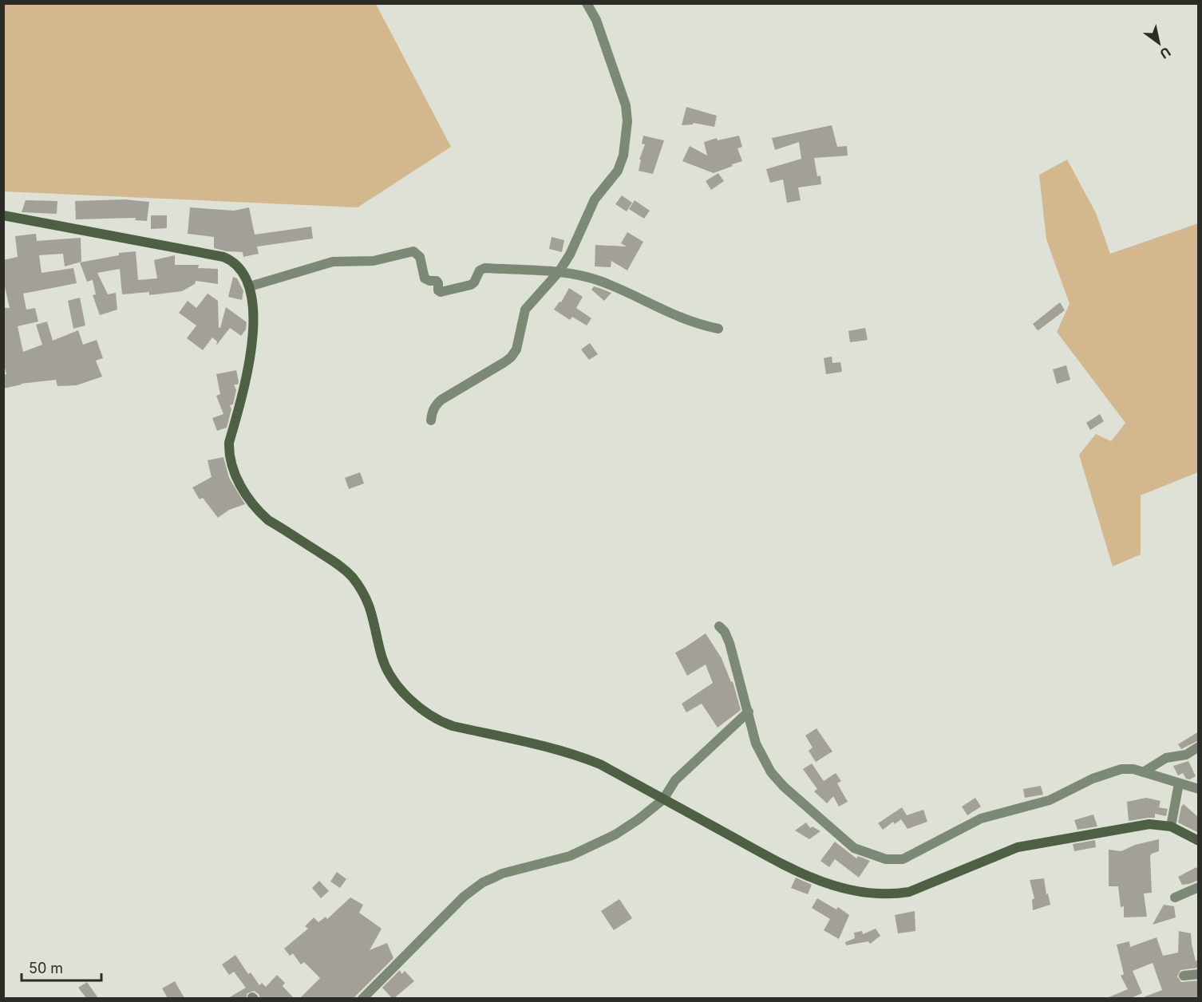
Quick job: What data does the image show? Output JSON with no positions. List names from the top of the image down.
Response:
{
  "scale_bar": "50 m",
  "north": "bottom right"
}
